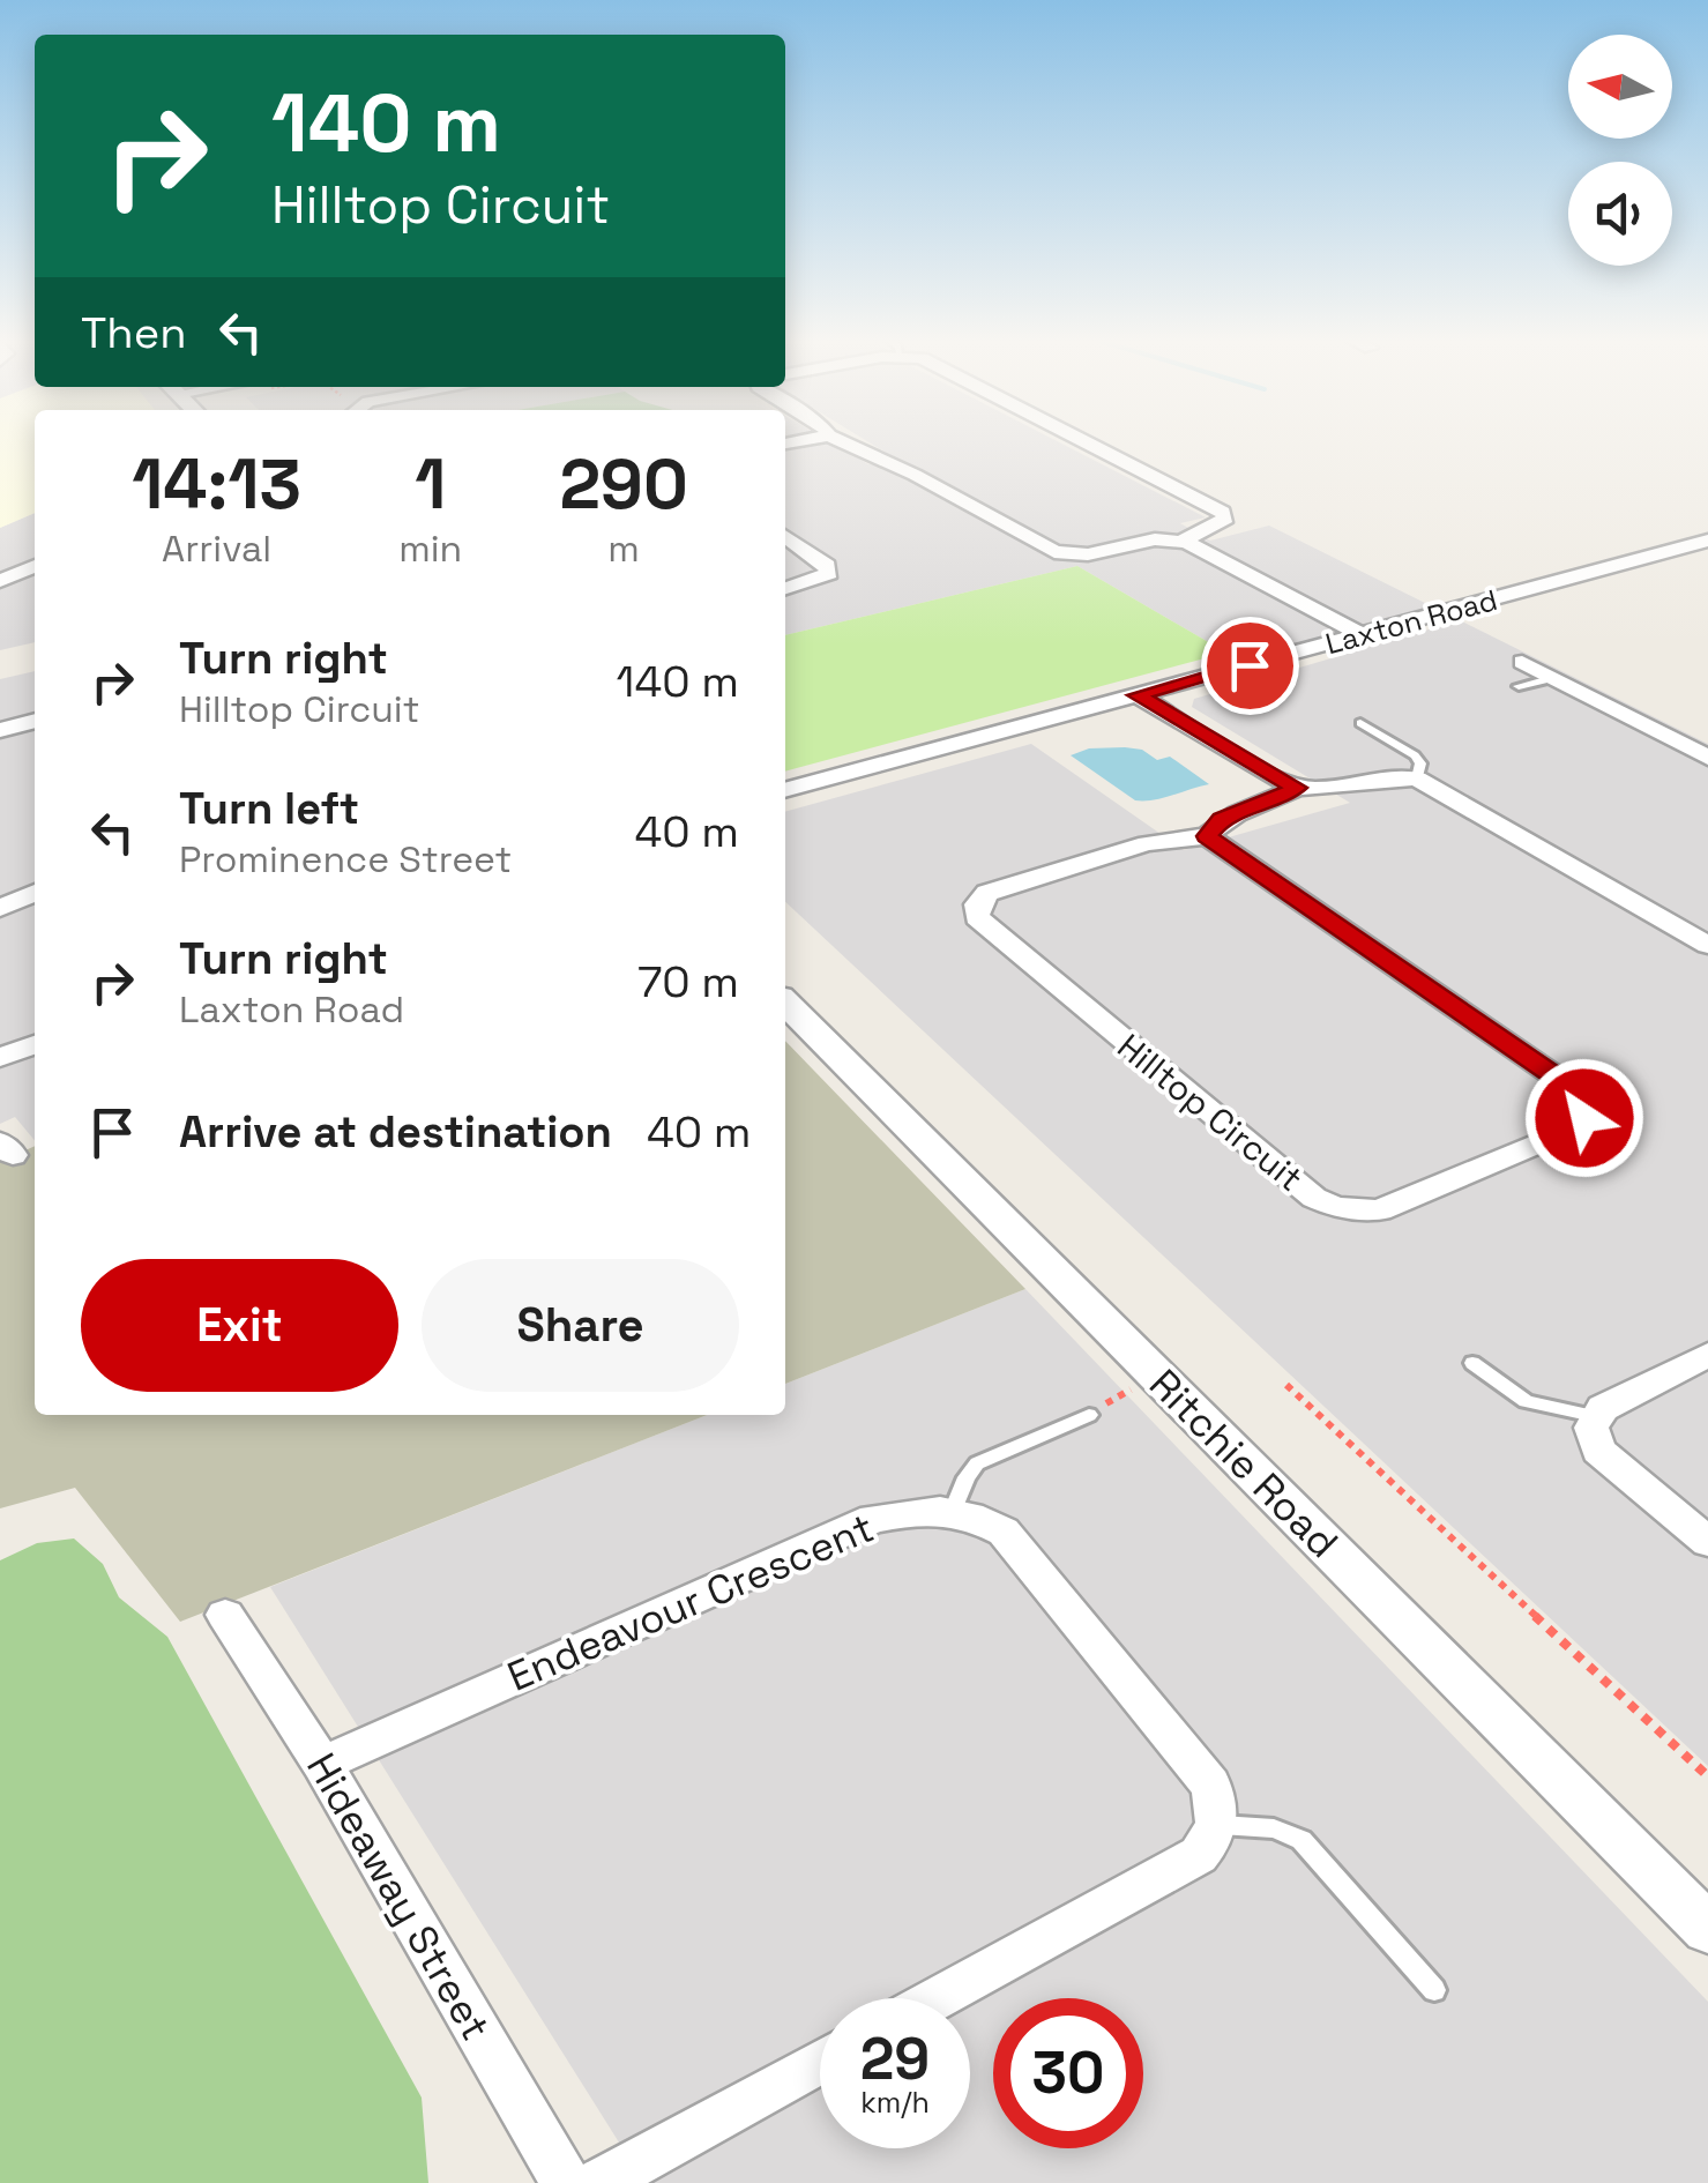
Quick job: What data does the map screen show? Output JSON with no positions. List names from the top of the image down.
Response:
{
  "streets": {
    "street": [
      "Laxton Road",
      "Hilltop Circuit",
      "Ritchie Road",
      "Endeavour Crescent",
      "Hideaway Street"
    ]
  },
  "crossings": [
    ["Endeavour Crescent", "Hideaway Street"]
  ],
  "north": "left",
  "page": {
    "turn": ["140 m", "Hilltop Circuit"],
    "then": "Then",
    "eta": [
      "14:13",
      "Arrival",
      "1",
      "min",
      "290",
      "m"
    ],
    "list": [
      {
        "name": "Turn right",
        "note": "Hilltop Circuit",
        "value": "140 m"
      },
      {
        "name": "Turn left",
        "note": "Prominence Street",
        "value": "40 m"
      },
      {
        "name": "Turn right",
        "note": "Laxton Road",
        "value": "70 m"
      },
      {
        "name": "Arrive at destination",
        "value": "40 m"
      }
    ],
    "buttons": ["Exit", "Share"],
    "speed": "29 km/h",
    "limit": "30"
  }
}
